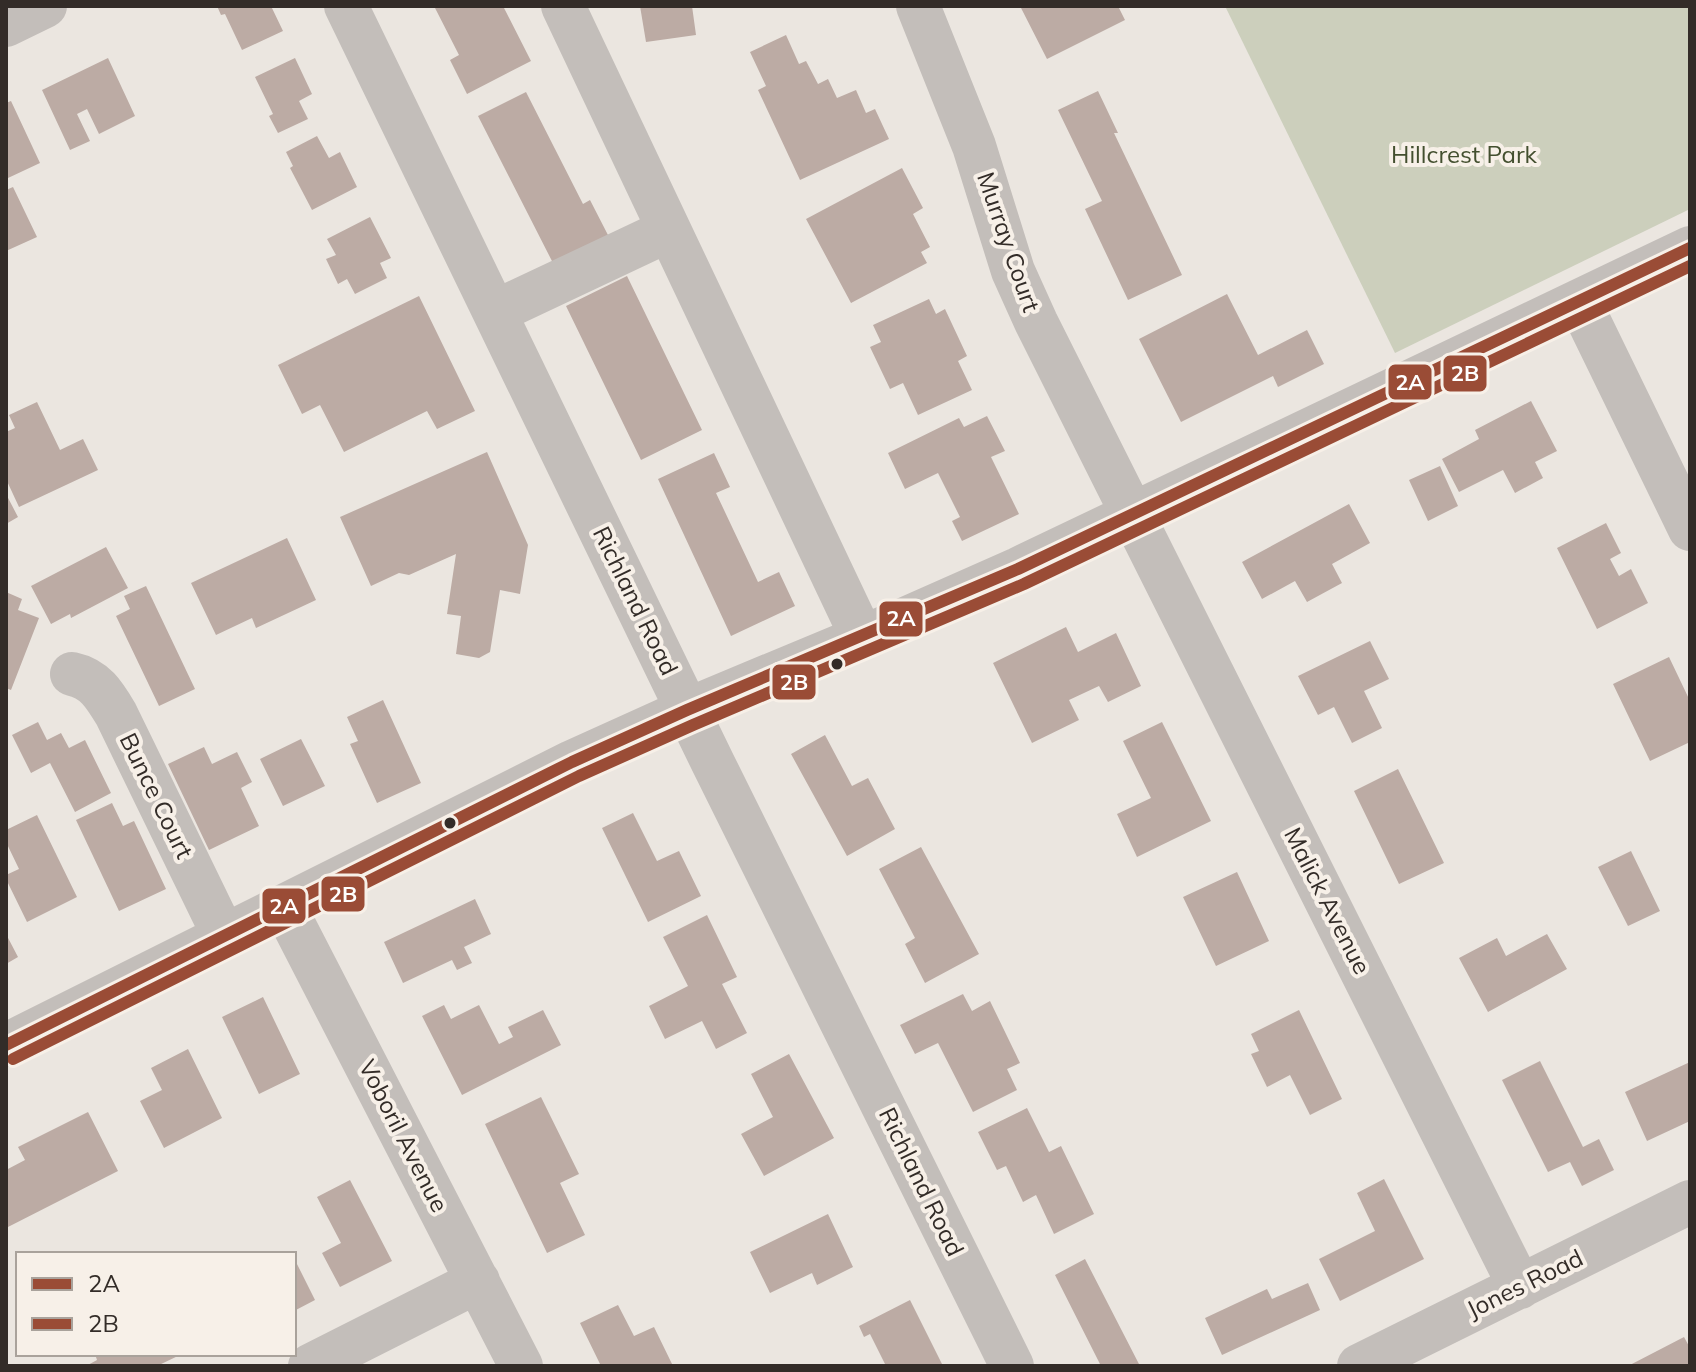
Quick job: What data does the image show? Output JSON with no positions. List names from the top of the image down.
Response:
{
  "streets": {
    "street": [
      "Murray Court",
      "Richland Road",
      "Bunce Court",
      "Malick Avenue",
      "Voboril Avenue",
      "Jones Road"
    ]
  },
  "crossings": [
    ["Murray Court", "Malick Avenue"],
    ["Malick Avenue", "Jones Road"]
  ],
  "parks": ["Hillcrest Park"],
  "lines": ["transit line 2A", "transit line 2B"],
  "legend": ["2A", "2B"]
}
